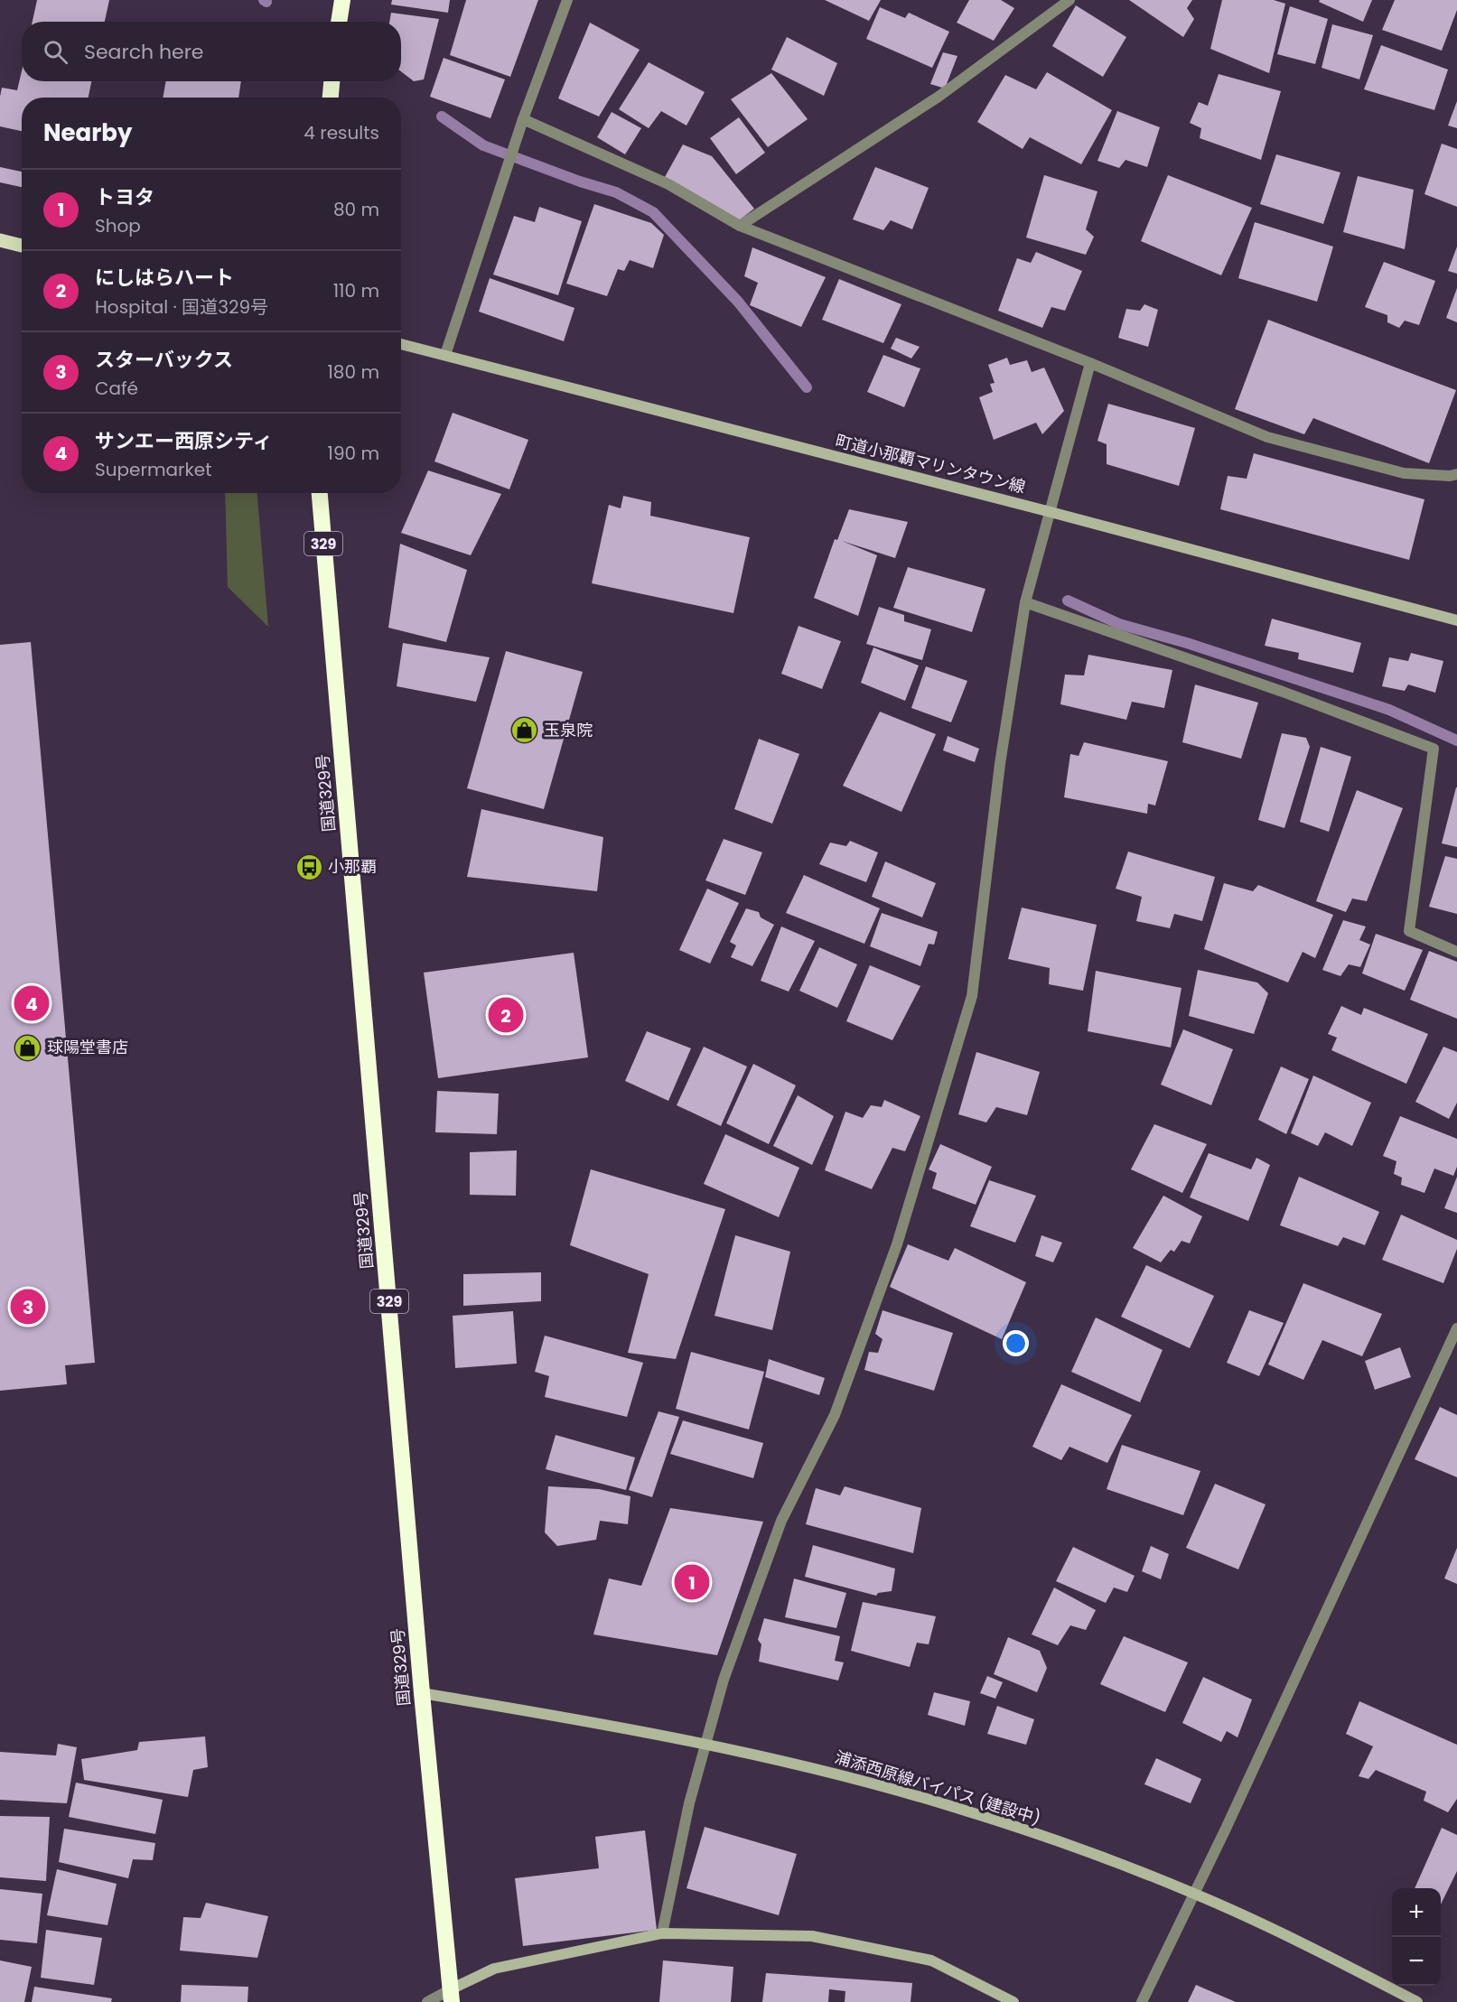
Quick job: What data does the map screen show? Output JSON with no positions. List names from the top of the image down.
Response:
{
  "streets": {
    "highway": ["329", "国道329号"],
    "street": ["町道小那覇マリンタウン線", "浦添西原線バイパス (建設中)"]
  },
  "crossings": [
    ["国道329号", "浦添西原線バイパス (建設中)"]
  ],
  "places": {
    "shop": ["玉泉院", "球陽堂書店"],
    "bus stop": ["小那覇"]
  },
  "page": {
    "search": "Search here",
    "heading": ["Nearby", "4 results"],
    "list": [
      {
        "mark": "1",
        "name": "トヨタ",
        "note": "Shop",
        "value": "80 m"
      },
      {
        "mark": "2",
        "name": "にしはらハート",
        "note": "Hospital · 国道329号",
        "value": "110 m"
      },
      {
        "mark": "3",
        "name": "スターバックス",
        "note": "Café",
        "value": "180 m"
      },
      {
        "mark": "4",
        "name": "サンエー西原シティ",
        "note": "Supermarket",
        "value": "190 m"
      }
    ],
    "pins": [
      "4",
      "2",
      "3",
      "1"
    ],
    "map_buttons": ["+", "−"]
  }
}
